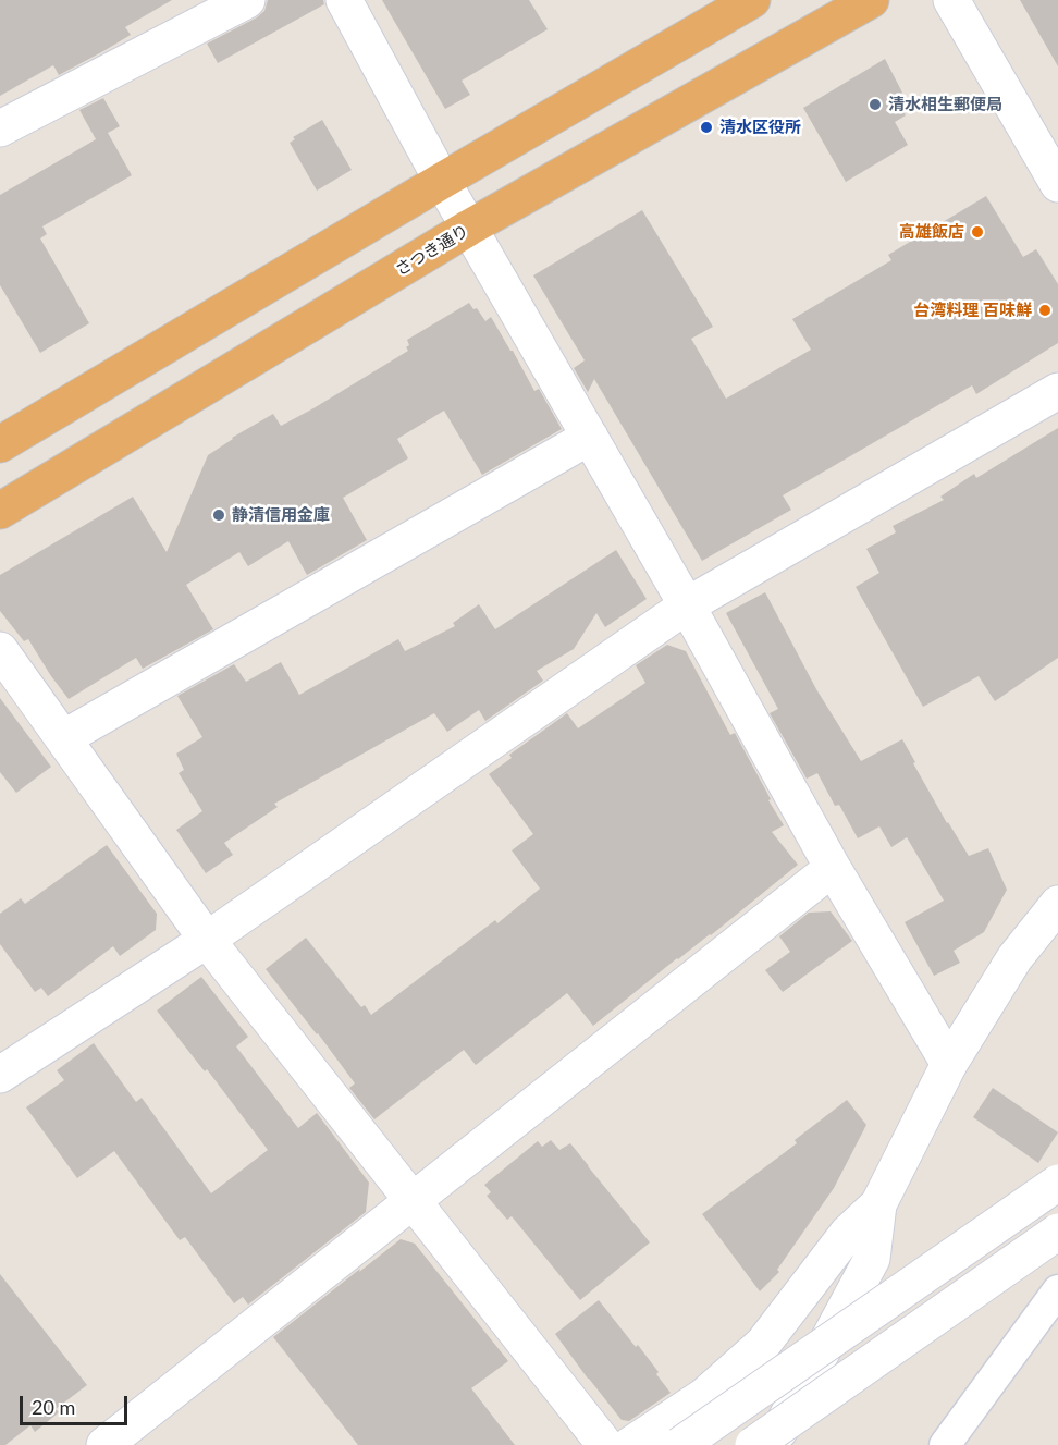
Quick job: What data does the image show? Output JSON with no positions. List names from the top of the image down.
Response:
{
  "streets": {
    "highway": ["さつき通り"]
  },
  "places": [
    "清水相生郵便局",
    "清水区役所",
    "高雄飯店",
    "台湾料理 百味鮮",
    "静清信用金庫"
  ],
  "scale_bar": "20 m"
}
